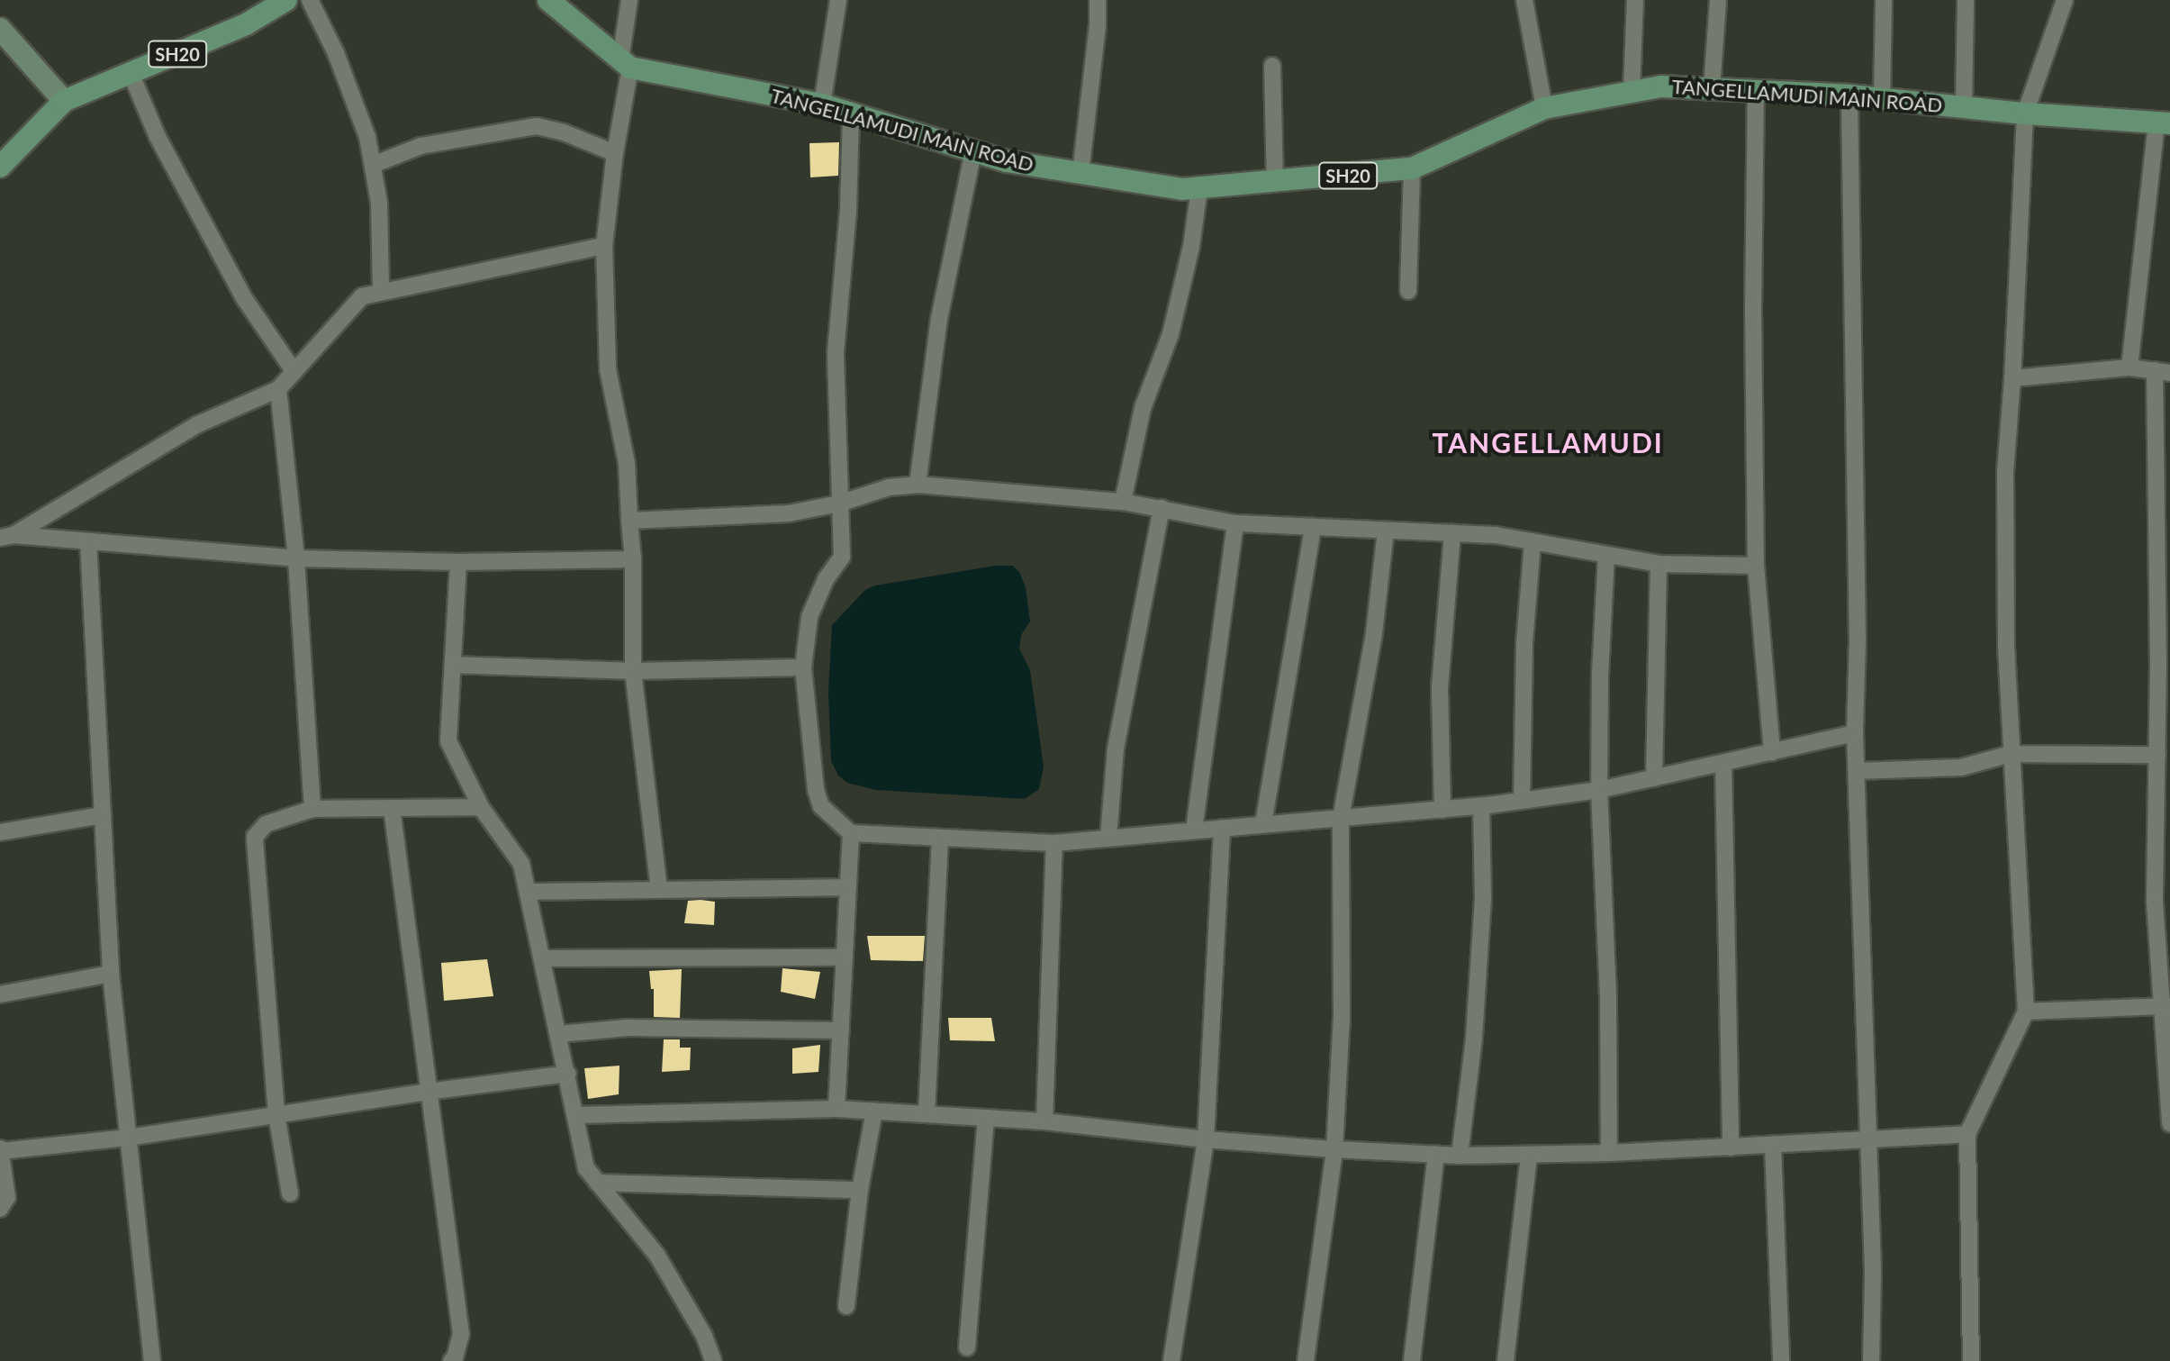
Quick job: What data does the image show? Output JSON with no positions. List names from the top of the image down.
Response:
{
  "streets": {
    "main road": ["SH20", "TANGELLAMUDI MAIN ROAD"]
  },
  "districts": ["TANGELLAMUDI"]
}
